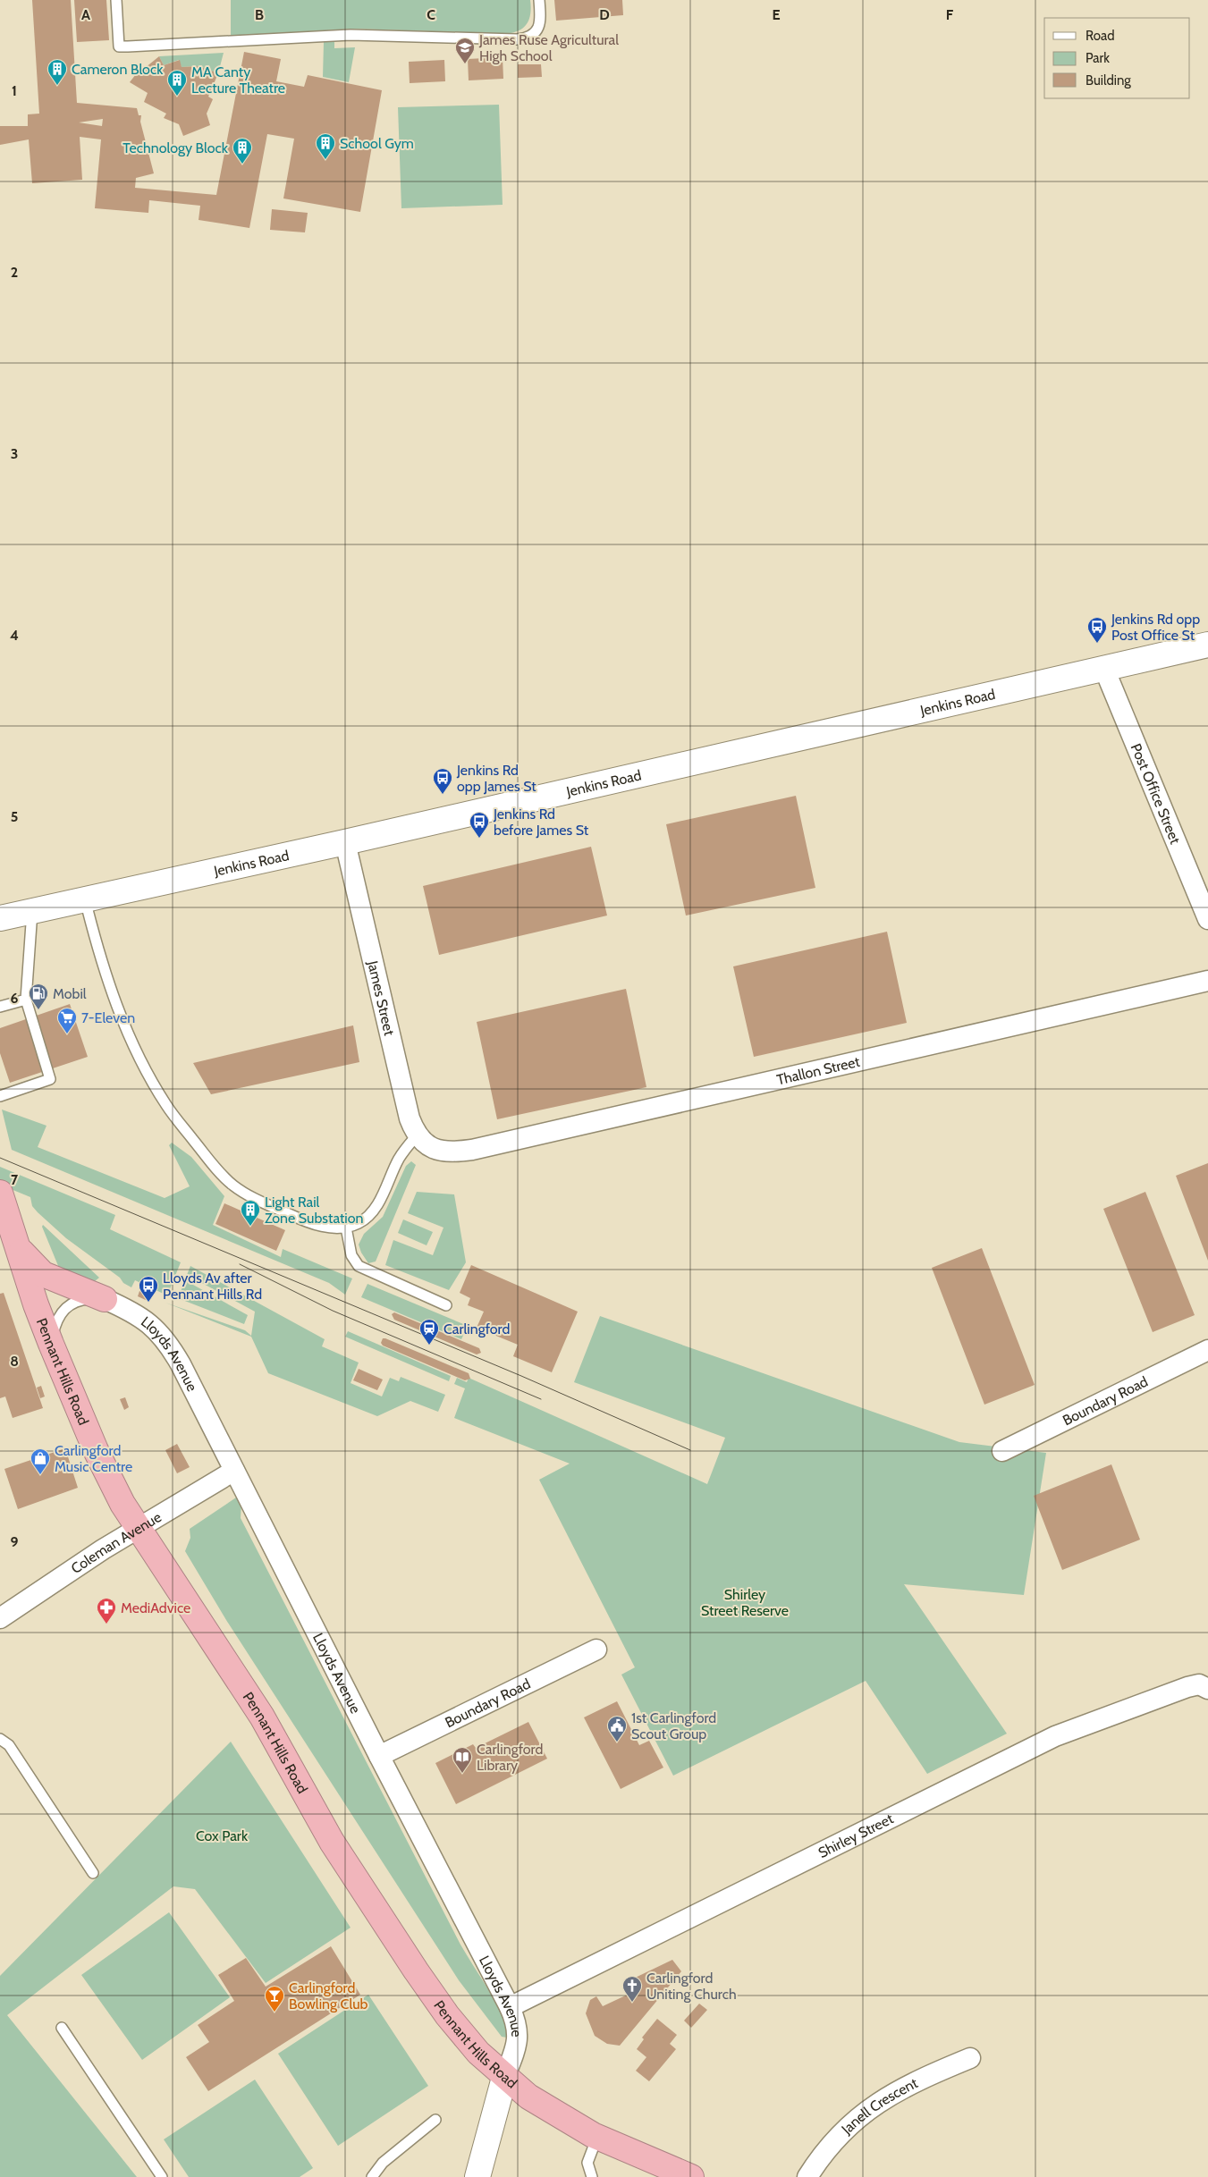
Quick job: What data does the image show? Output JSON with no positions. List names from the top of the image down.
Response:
{
  "streets": {
    "highway": ["Pennant Hills Road"],
    "main road": ["Jenkins Road"],
    "street": [
      "Post Office Street",
      "James Street",
      "Thallon Street",
      "Lloyds Avenue",
      "Boundary Road",
      "Coleman Avenue",
      "Shirley Street",
      "Janell Crescent"
    ]
  },
  "crossings": [
    ["Jenkins Road", "Post Office Street"],
    ["Jenkins Road", "James Street"],
    ["James Street", "Thallon Street"],
    ["Lloyds Avenue", "Pennant Hills Road"],
    ["Lloyds Avenue", "Boundary Road"],
    ["Lloyds Avenue", "Coleman Avenue"],
    ["Lloyds Avenue", "Shirley Street"],
    ["Pennant Hills Road", "Coleman Avenue"]
  ],
  "parks": ["Shirley Street Reserve", "Cox Park"],
  "places": {
    "school or university": ["James Ruse Agricultural High School"],
    "building": [
      "Cameron Block",
      "MA Canty Lecture Theatre",
      "School Gym",
      "Technology Block",
      "Light Rail Zone Substation"
    ],
    "bus stop": [
      "Jenkins Rd opp Post Office St",
      "Jenkins Rd opp James St",
      "Jenkins Rd before James St",
      "Lloyds Av after Pennant Hills Rd"
    ],
    "fuel station": ["Mobil"],
    "supermarket": ["7-Eleven"],
    "station": ["Carlingford"],
    "shop": ["Carlingford Music Centre"],
    "pharmacy": ["MediAdvice"],
    "public building": ["1st Carlingford Scout Group"],
    "library": ["Carlingford Library"],
    "church": ["Carlingford Uniting Church"],
    "bar": ["Carlingford Bowling Club"]
  },
  "legend": ["Road", "Park", "Building"],
  "grid": {
    "columns": [
      "A",
      "B",
      "C",
      "D",
      "E",
      "F"
    ],
    "rows": [
      "1",
      "2",
      "3",
      "4",
      "5",
      "6",
      "7",
      "8",
      "9"
    ]
  }
}
